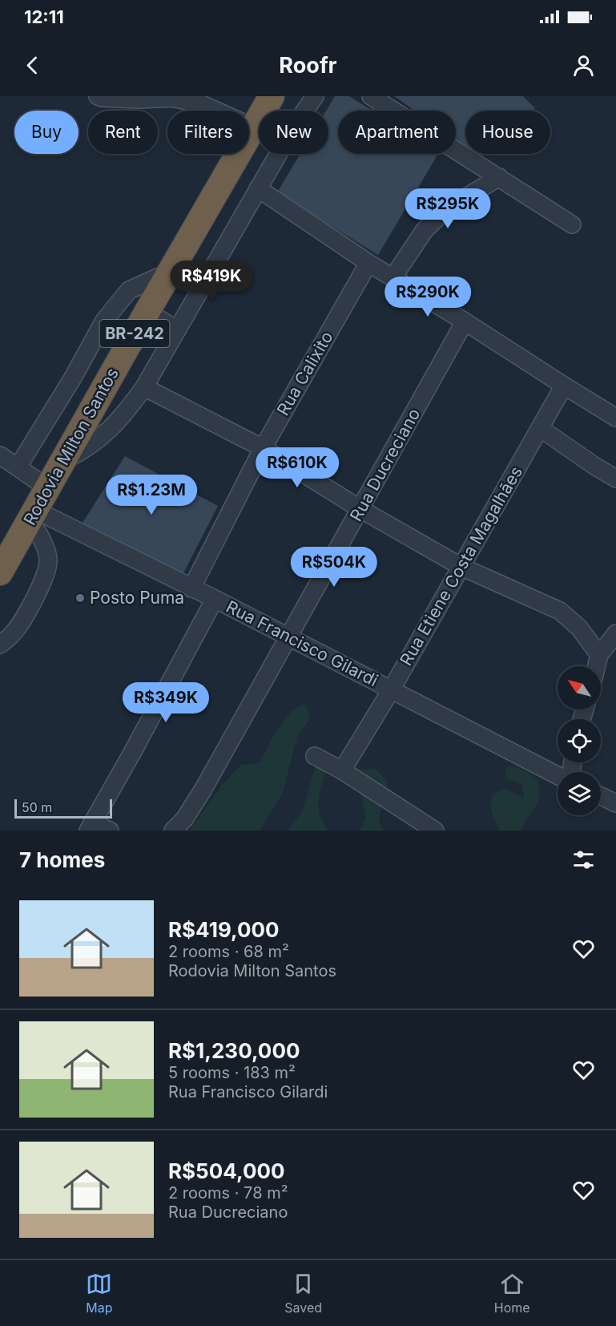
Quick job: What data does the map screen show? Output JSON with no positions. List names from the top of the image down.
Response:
{
  "streets": {
    "highway": ["BR-242", "Rodovia Milton Santos"],
    "street": [
      "Rua Calixito",
      "Rua Ducreciano",
      "Rua Etiene Costa Magalhães",
      "Rua Francisco Gilardi"
    ]
  },
  "crossings": [
    ["Rua Calixito", "Rua Francisco Gilardi"],
    ["Rodovia Milton Santos", "Rua Francisco Gilardi"],
    ["Rua Ducreciano", "Rua Francisco Gilardi"],
    ["Rua Etiene Costa Magalhães", "Rua Francisco Gilardi"]
  ],
  "places": ["Posto Puma"],
  "scale_bar": "50 m",
  "north": "top left",
  "page": {
    "status": "12:11",
    "header": "Roofr",
    "chip": [
      "Buy",
      "Rent",
      "Filters",
      "New",
      "Apartment",
      "House"
    ],
    "price": [
      "R$295K",
      "R$419K",
      "R$290K",
      "R$610K",
      "R$1.23M",
      "R$504K",
      "R$349K"
    ],
    "scale": "50 m",
    "heading": "7 homes",
    "list": [
      {
        "name": "R$419,000",
        "note": "2 rooms · 68 m² · Rodovia Milton Santos"
      },
      {
        "name": "R$1,230,000",
        "note": "5 rooms · 183 m² · Rua Francisco Gilardi"
      },
      {
        "name": "R$504,000",
        "note": "2 rooms · 78 m² · Rua Ducreciano"
      }
    ],
    "tabs": ["Map", "Saved", "Home"]
  }
}
